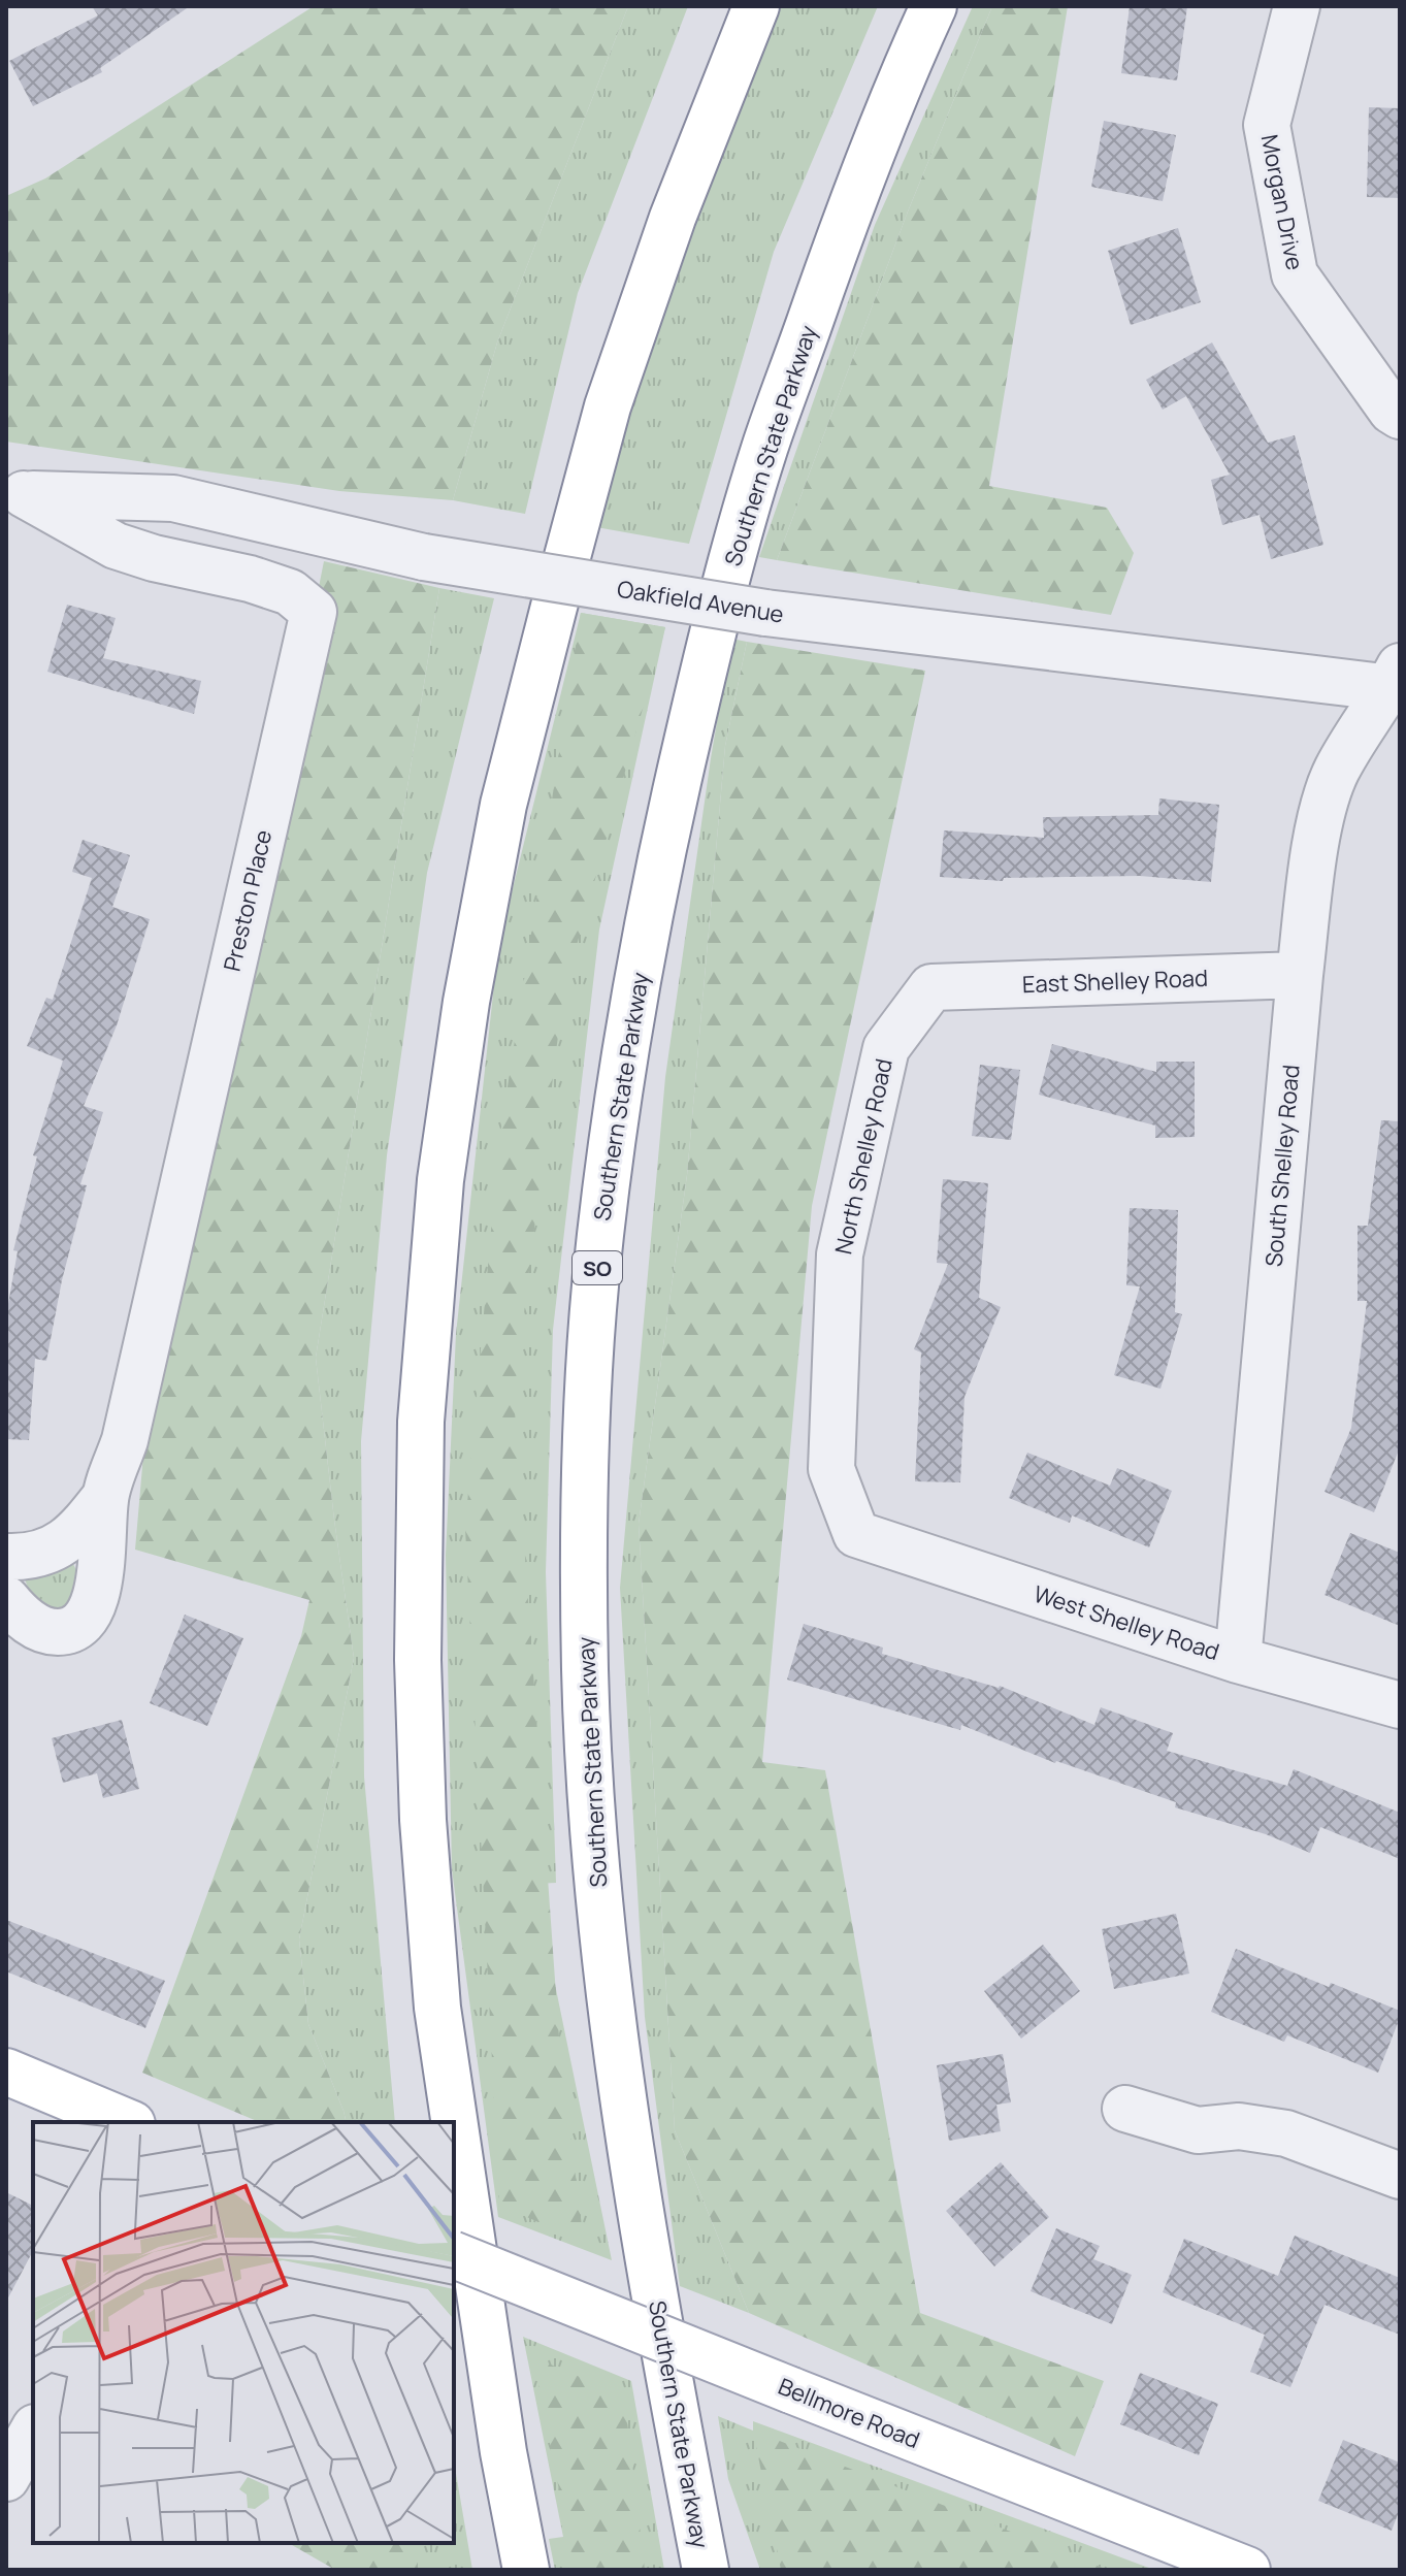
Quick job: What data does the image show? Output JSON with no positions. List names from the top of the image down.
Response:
{
  "streets": {
    "main road": ["Southern State Parkway", "SO", "Bellmore Road"],
    "street": [
      "Morgan Drive",
      "Oakfield Avenue",
      "Preston Place",
      "East Shelley Road",
      "North Shelley Road",
      "South Shelley Road",
      "West Shelley Road"
    ]
  },
  "crossings": [
    ["Oakfield Avenue", "Preston Place"],
    ["Oakfield Avenue", "South Shelley Road"],
    ["East Shelley Road", "North Shelley Road"],
    ["East Shelley Road", "South Shelley Road"],
    ["North Shelley Road", "West Shelley Road"],
    ["South Shelley Road", "West Shelley Road"]
  ]
}
